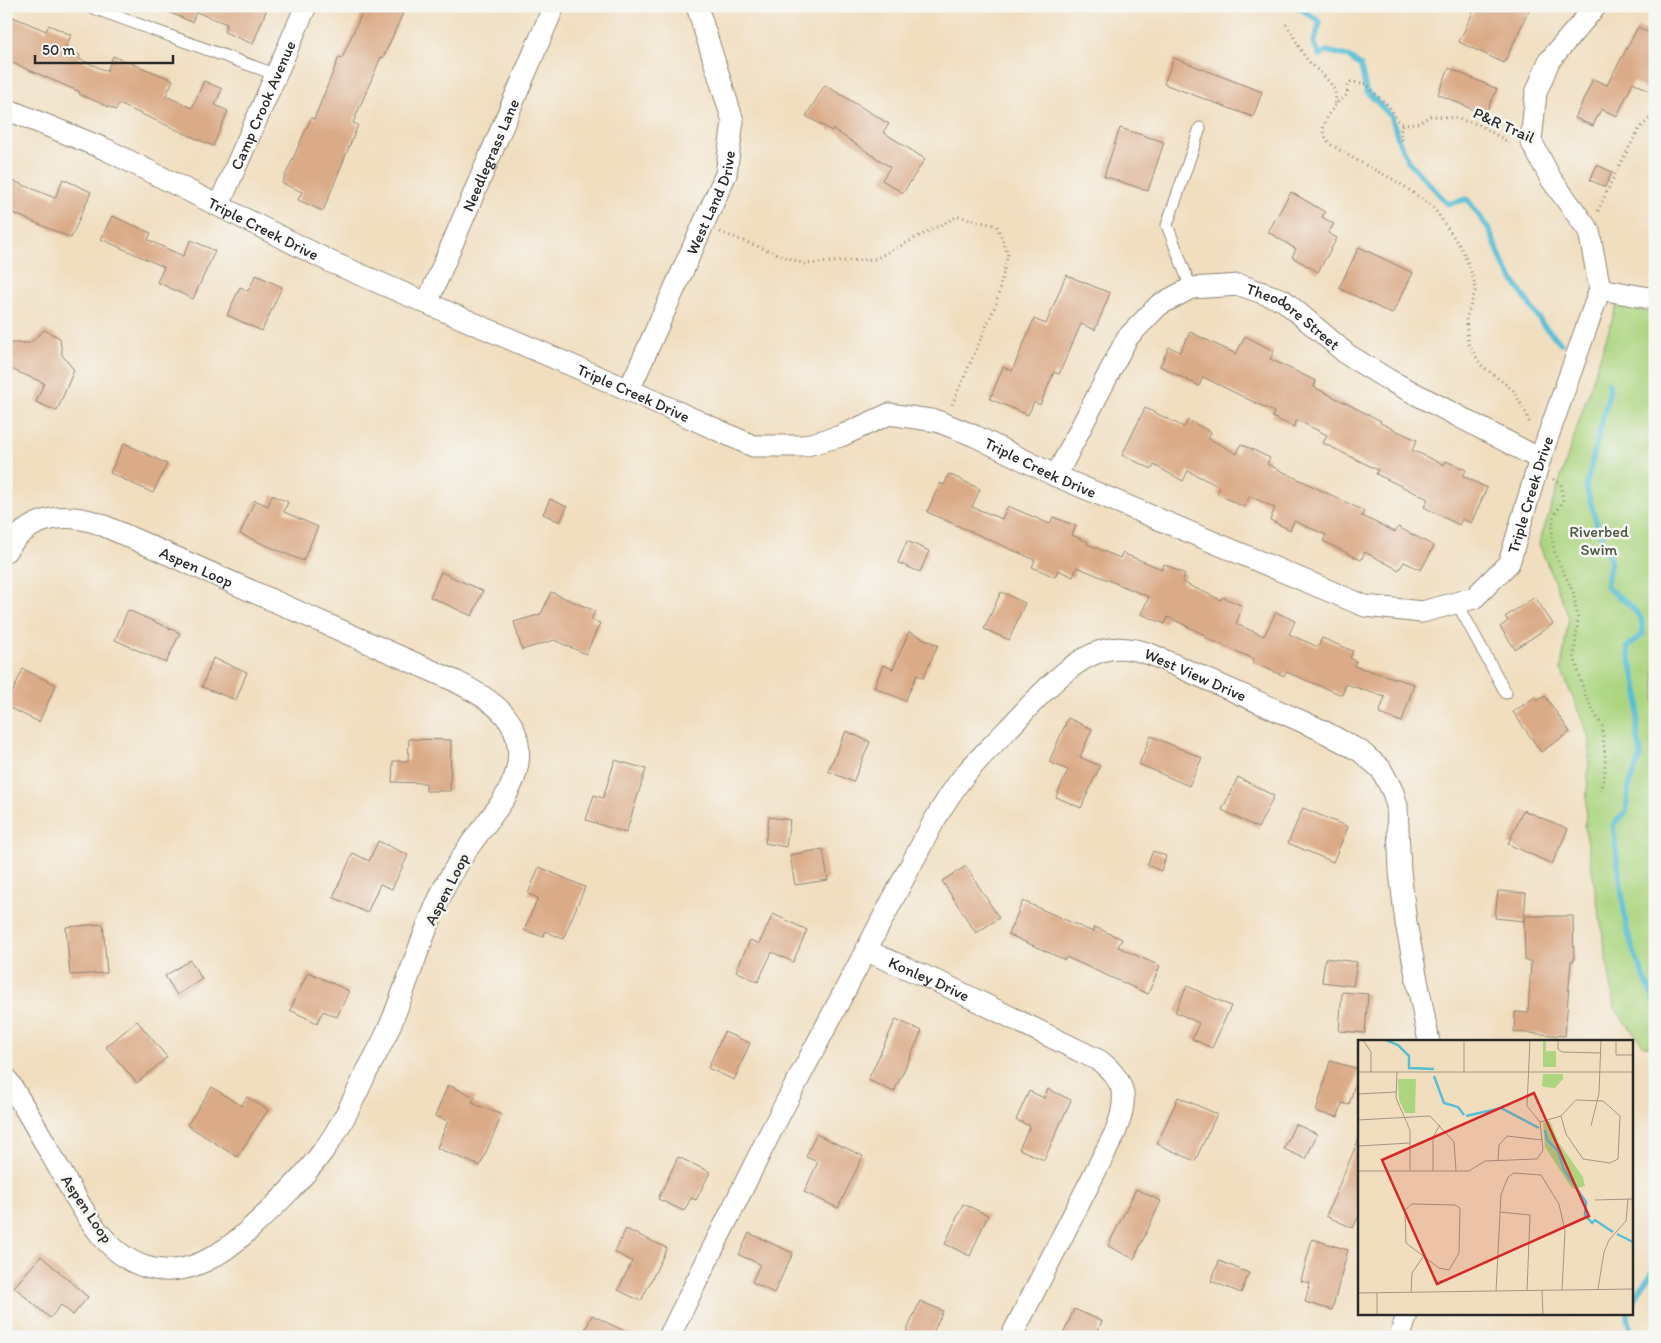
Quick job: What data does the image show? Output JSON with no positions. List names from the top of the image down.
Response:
{
  "streets": {
    "street": [
      "Camp Crook Avenue",
      "Needlegrass Lane",
      "West Land Drive",
      "Triple Creek Drive",
      "Theodore Street",
      "Aspen Loop",
      "West View Drive",
      "Konley Drive"
    ],
    "path": ["P&R Trail"]
  },
  "crossings": [
    ["Camp Crook Avenue", "Triple Creek Drive"],
    ["Needlegrass Lane", "Triple Creek Drive"],
    ["West Land Drive", "Triple Creek Drive"],
    ["Triple Creek Drive", "Theodore Street"],
    ["West View Drive", "Konley Drive"]
  ],
  "parks": ["Riverbed Swim"],
  "scale_bar": "50 m"
}
